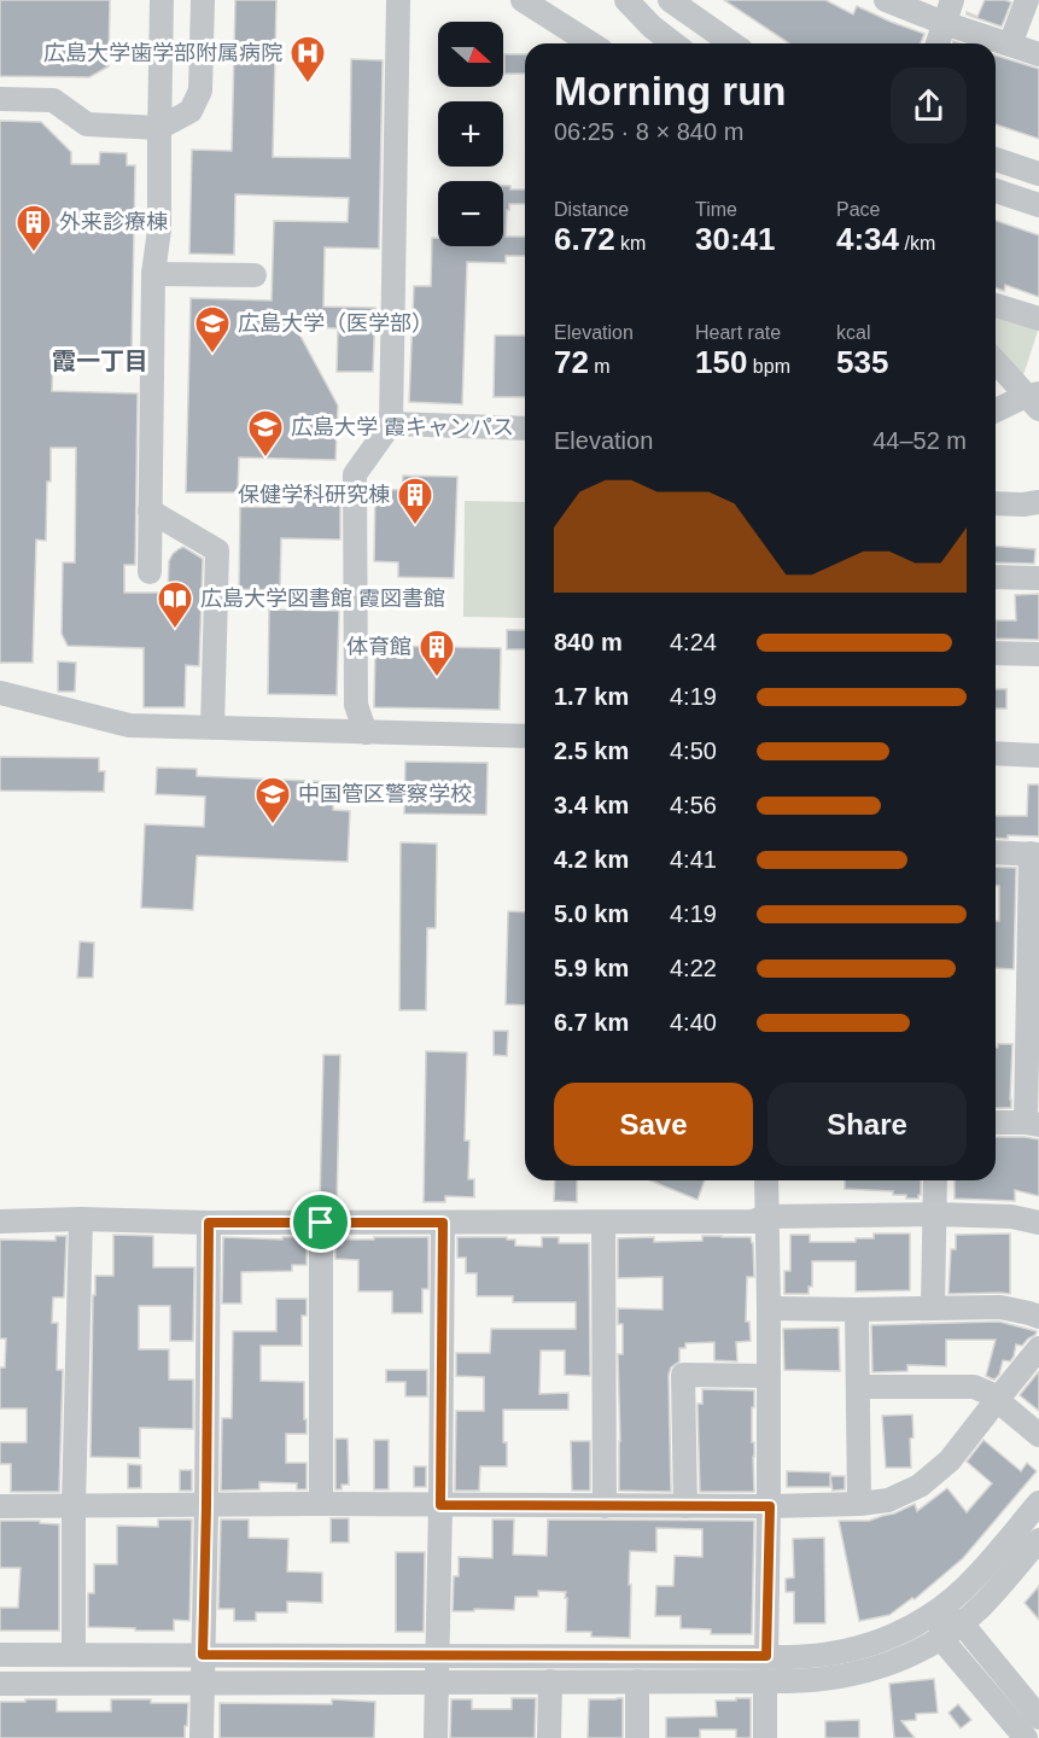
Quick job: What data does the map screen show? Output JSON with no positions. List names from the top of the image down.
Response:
{
  "districts": ["霞一丁目"],
  "places": {
    "hospital": ["広島大学歯学部附属病院"],
    "building": ["外来診療棟", "保健学科研究棟", "体育館"],
    "school or university": ["広島大学（医学部）", "広島大学 霞キャンパス", "中国管区警察学校"],
    "library": ["広島大学図書館 霞図書館"]
  },
  "north": "right",
  "page": {
    "map_buttons": ["+", "−"],
    "heading": ["Morning run", "06:25 · 8 × 840 m"],
    "stats": [
      ["Distance", "6.72 km"],
      ["Time", "30:41"],
      ["Pace", "4:34 /km"],
      ["Elevation", "72 m"],
      ["Heart rate", "150 bpm"],
      ["kcal", "535"]
    ],
    "chart": ["Elevation", "44–52 m"],
    "list": [
      {
        "name": "840 m",
        "note": "4:24"
      },
      {
        "name": "1.7 km",
        "note": "4:19"
      },
      {
        "name": "2.5 km",
        "note": "4:50"
      },
      {
        "name": "3.4 km",
        "note": "4:56"
      },
      {
        "name": "4.2 km",
        "note": "4:41"
      },
      {
        "name": "5.0 km",
        "note": "4:19"
      },
      {
        "name": "5.9 km",
        "note": "4:22"
      },
      {
        "name": "6.7 km",
        "note": "4:40"
      }
    ],
    "buttons": ["Save", "Share"]
  }
}
